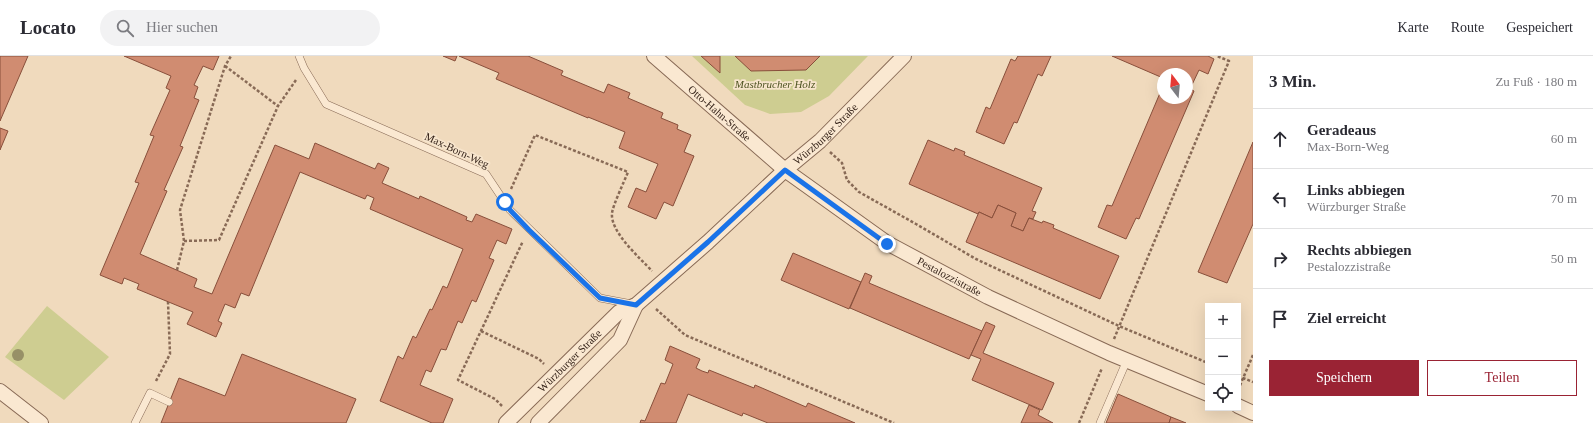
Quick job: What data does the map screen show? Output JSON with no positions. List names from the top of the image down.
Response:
{
  "streets": {
    "street": ["Otto-Hahn-Straße", "Würzburger Straße", "Pestalozzistraße"],
    "lane": ["Max-Born-Weg"]
  },
  "crossings": [
    ["Otto-Hahn-Straße", "Würzburger Straße"],
    ["Otto-Hahn-Straße", "Pestalozzistraße"],
    ["Würzburger Straße", "Max-Born-Weg"],
    ["Würzburger Straße", "Pestalozzistraße"]
  ],
  "parks": ["Mastbrucher Holz"],
  "north": "top",
  "page": {
    "header": "Locato",
    "search": "Hier suchen",
    "nav": ["Karte", "Route", "Gespeichert"],
    "heading": ["3 Min.", "Zu Fuß · 180 m"],
    "list": [
      ["Geradeaus", "Max-Born-Weg", "60 m"],
      ["Links abbiegen", "Würzburger Straße", "70 m"],
      ["Rechts abbiegen", "Pestalozzistraße", "50 m"],
      "Ziel erreicht"
    ],
    "map_buttons": ["+", "−"],
    "buttons": ["Speichern", "Teilen"]
  }
}
